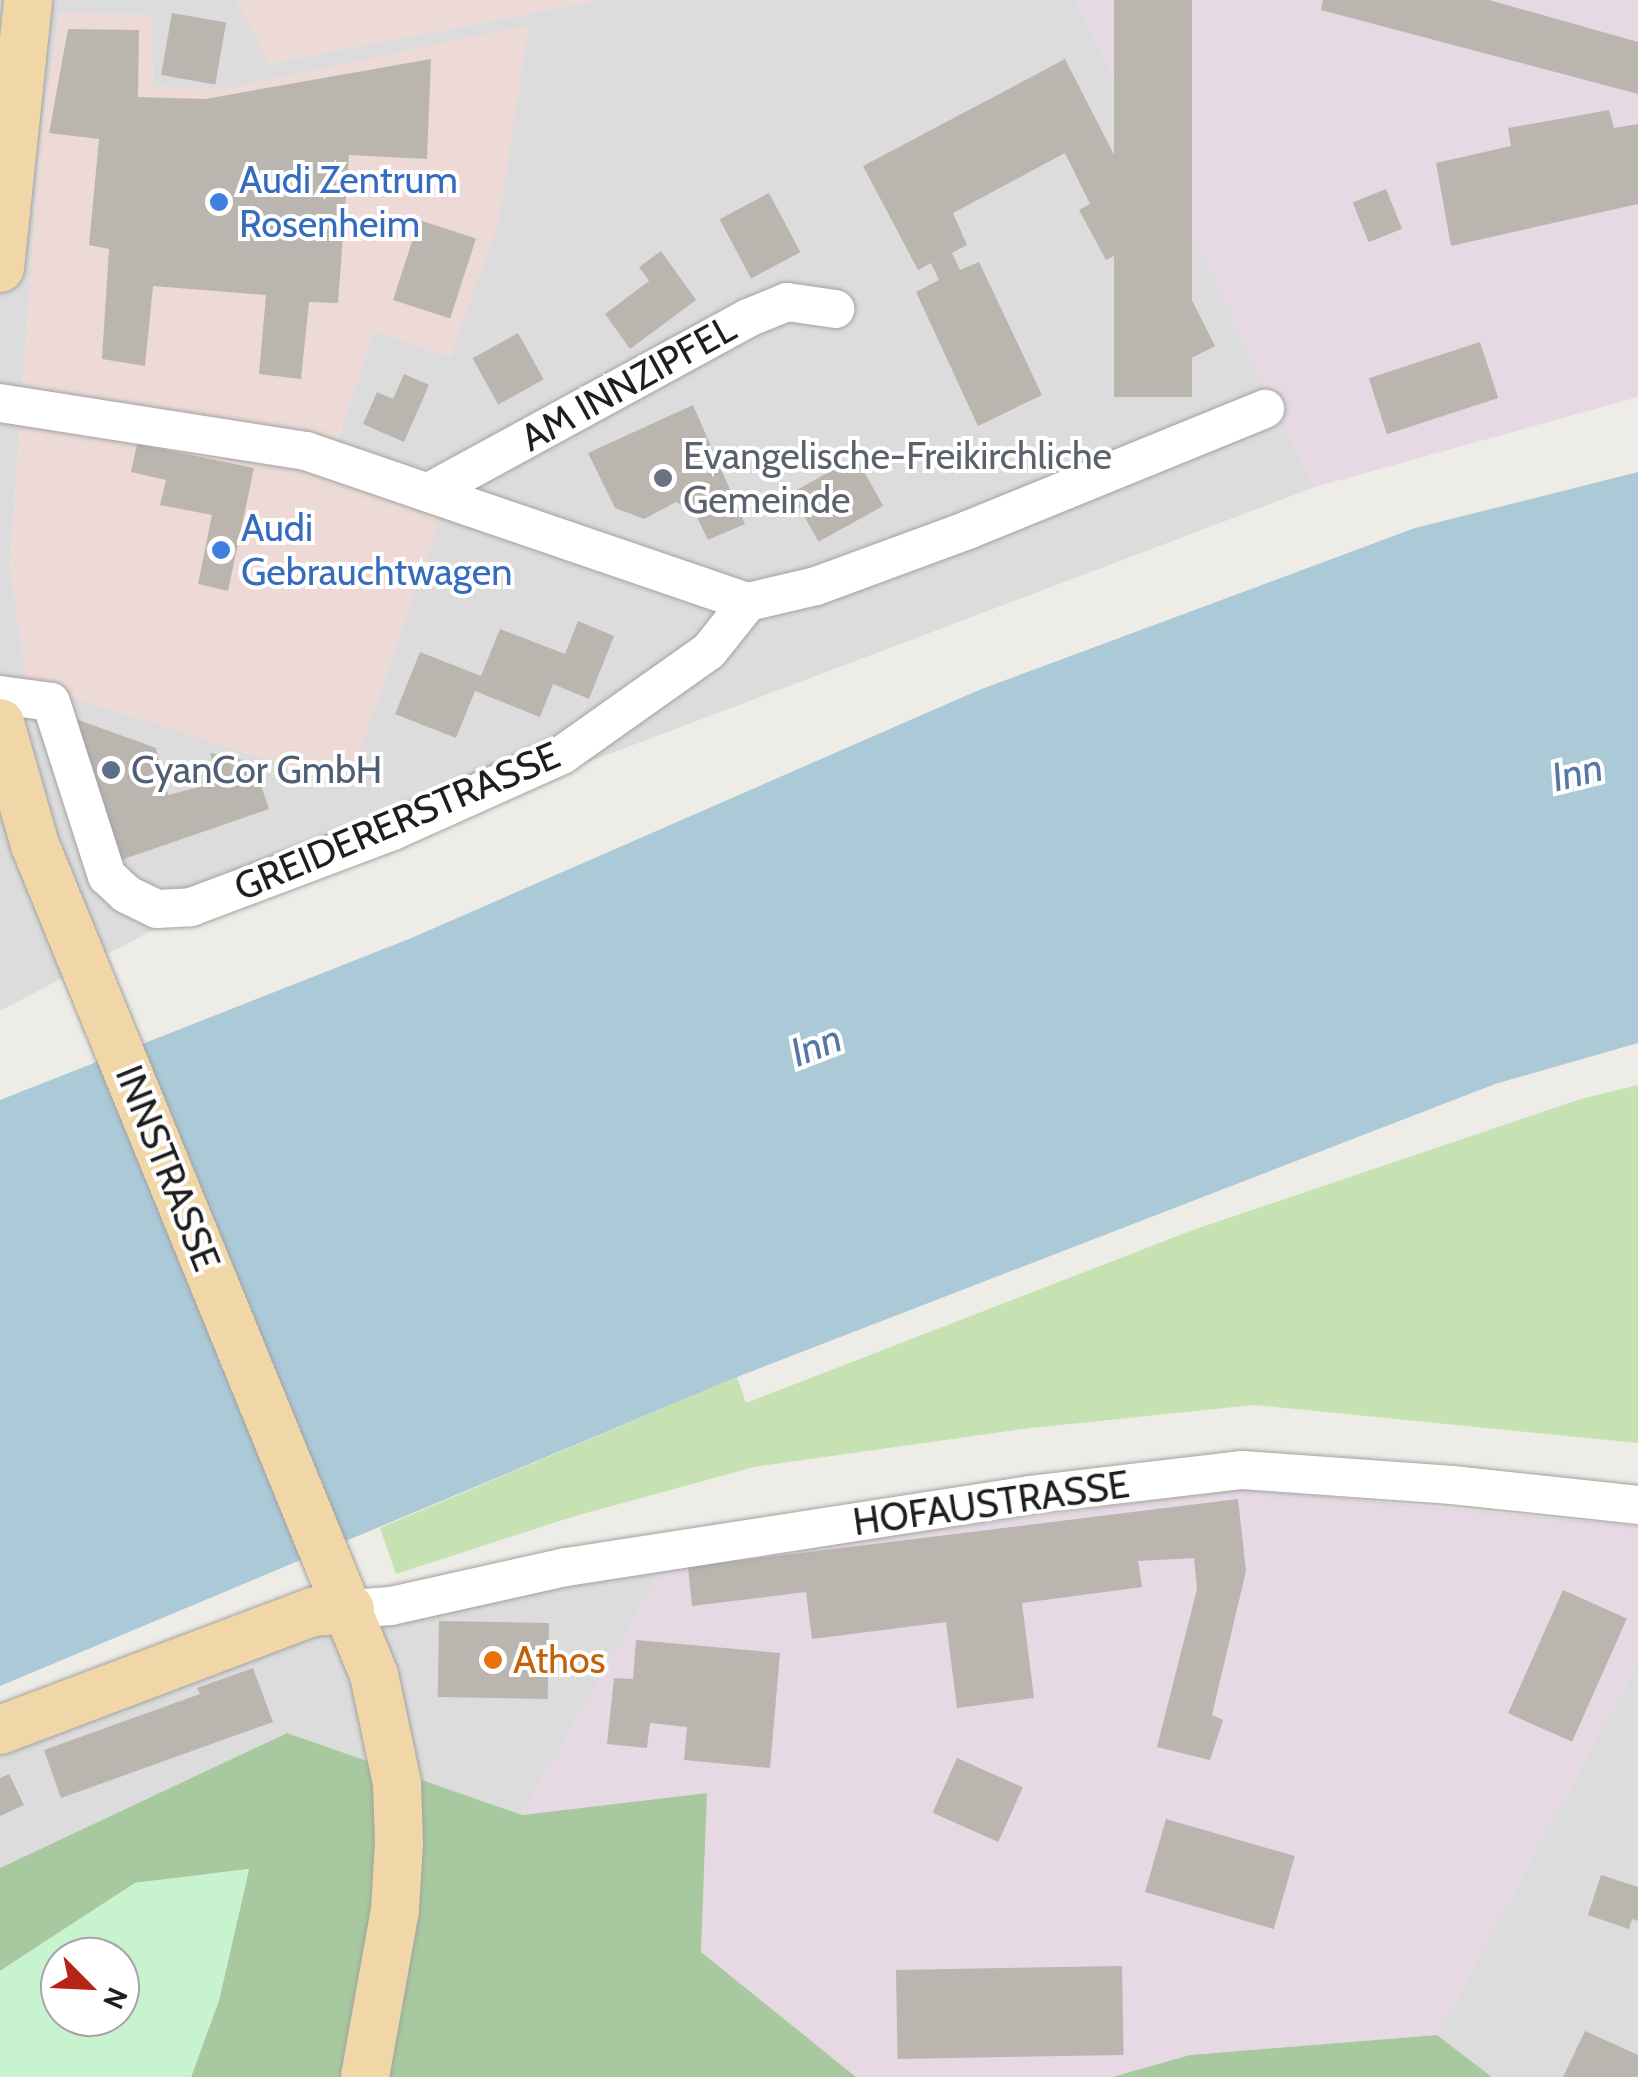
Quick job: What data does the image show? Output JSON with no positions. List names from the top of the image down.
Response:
{
  "streets": {
    "main road": ["INNSTRASSE"],
    "street": ["AM INNZIPFEL", "GREIDERERSTRASSE", "HOFAUSTRASSE"]
  },
  "crossings": [
    ["INNSTRASSE", "HOFAUSTRASSE"]
  ],
  "water": ["Inn"],
  "places": [
    "Audi Zentrum Rosenheim",
    "Evangelische-Freikirchliche Gemeinde",
    "Audi Gebrauchtwagen",
    "CyanCor GmbH",
    "Athos"
  ],
  "north": "bottom right"
}
